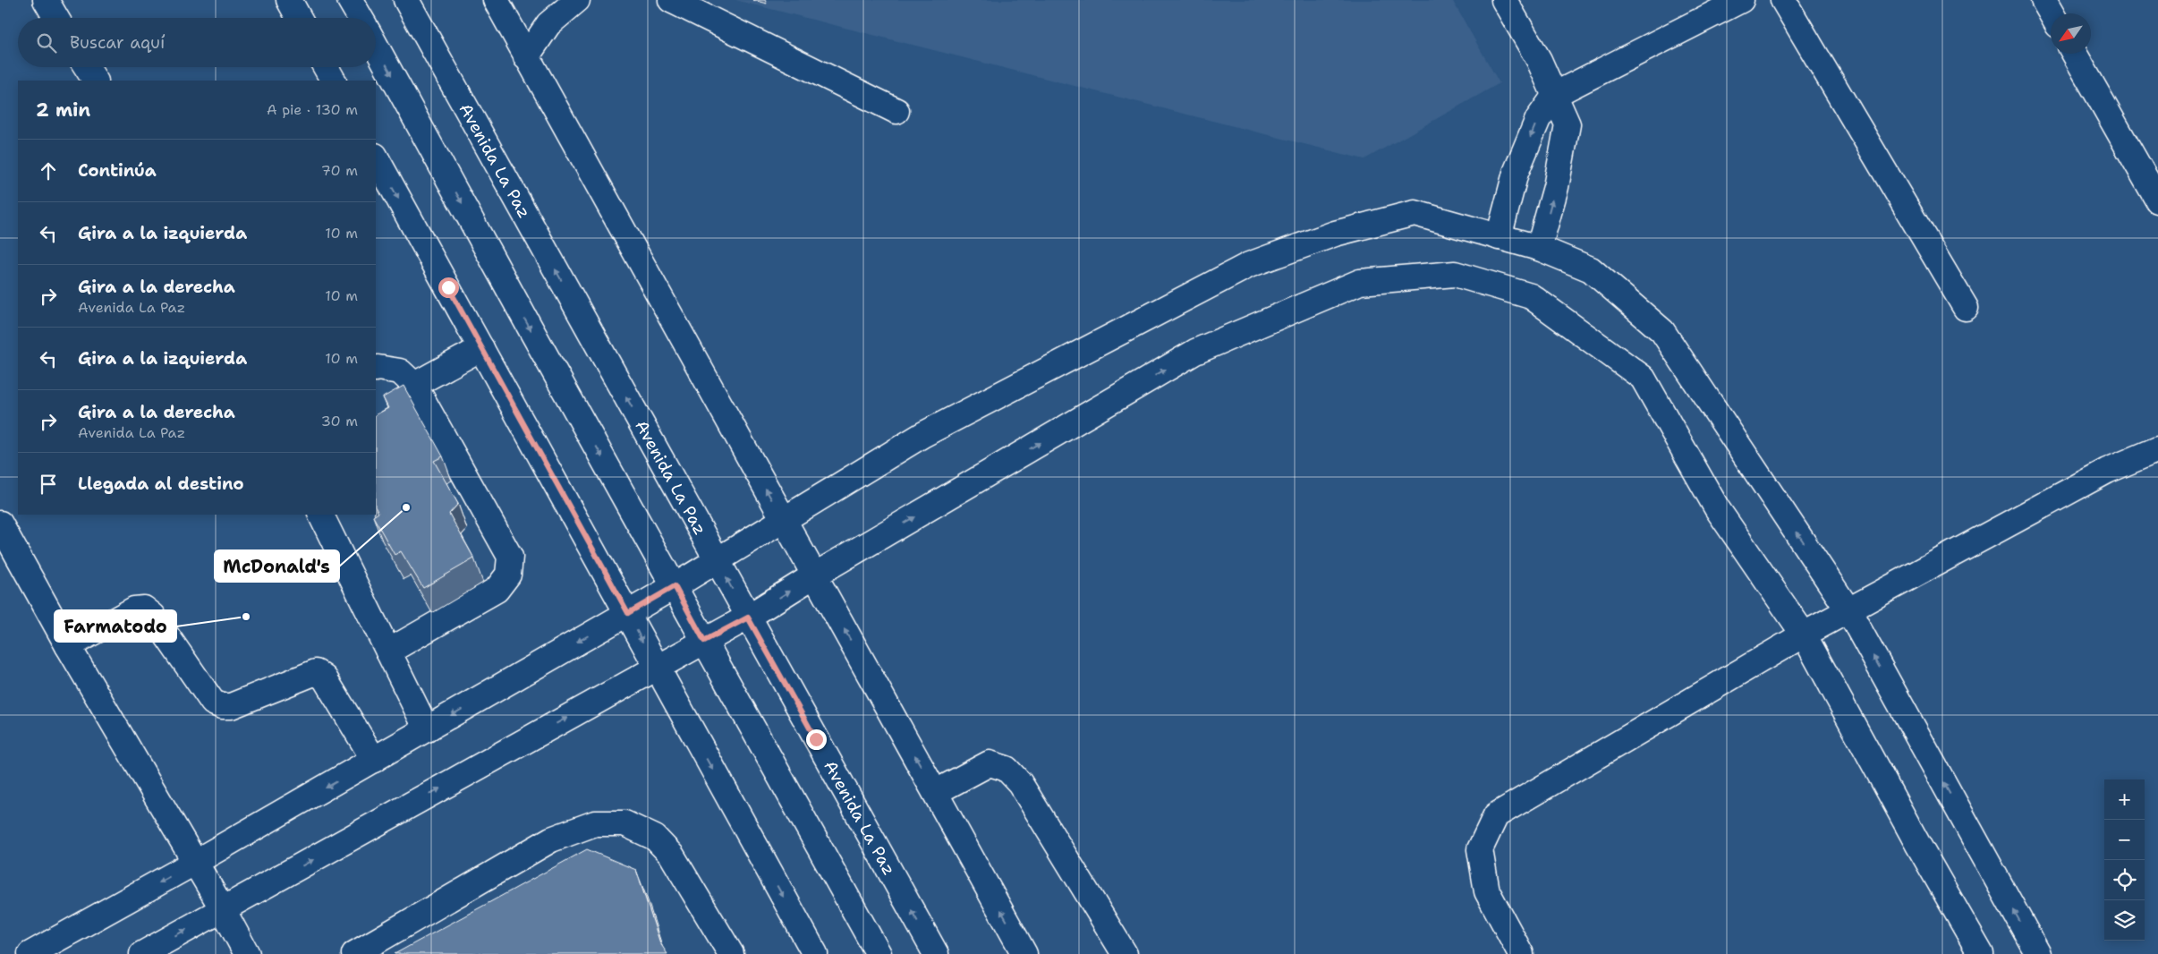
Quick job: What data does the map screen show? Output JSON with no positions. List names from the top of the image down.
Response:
{
  "streets": {
    "street": ["Avenida La Paz"]
  },
  "places": ["McDonald's", "Farmatodo"],
  "north": "bottom left",
  "page": {
    "search": "Buscar aquí",
    "heading": ["2 min", "A pie · 130 m"],
    "list": [
      ["Continúa", "70 m"],
      ["Gira a la izquierda", "10 m"],
      ["Gira a la derecha", "Avenida La Paz", "10 m"],
      ["Gira a la izquierda", "10 m"],
      ["Gira a la derecha", "Avenida La Paz", "30 m"],
      "Llegada al destino"
    ],
    "map_buttons": ["+", "−"]
  }
}
